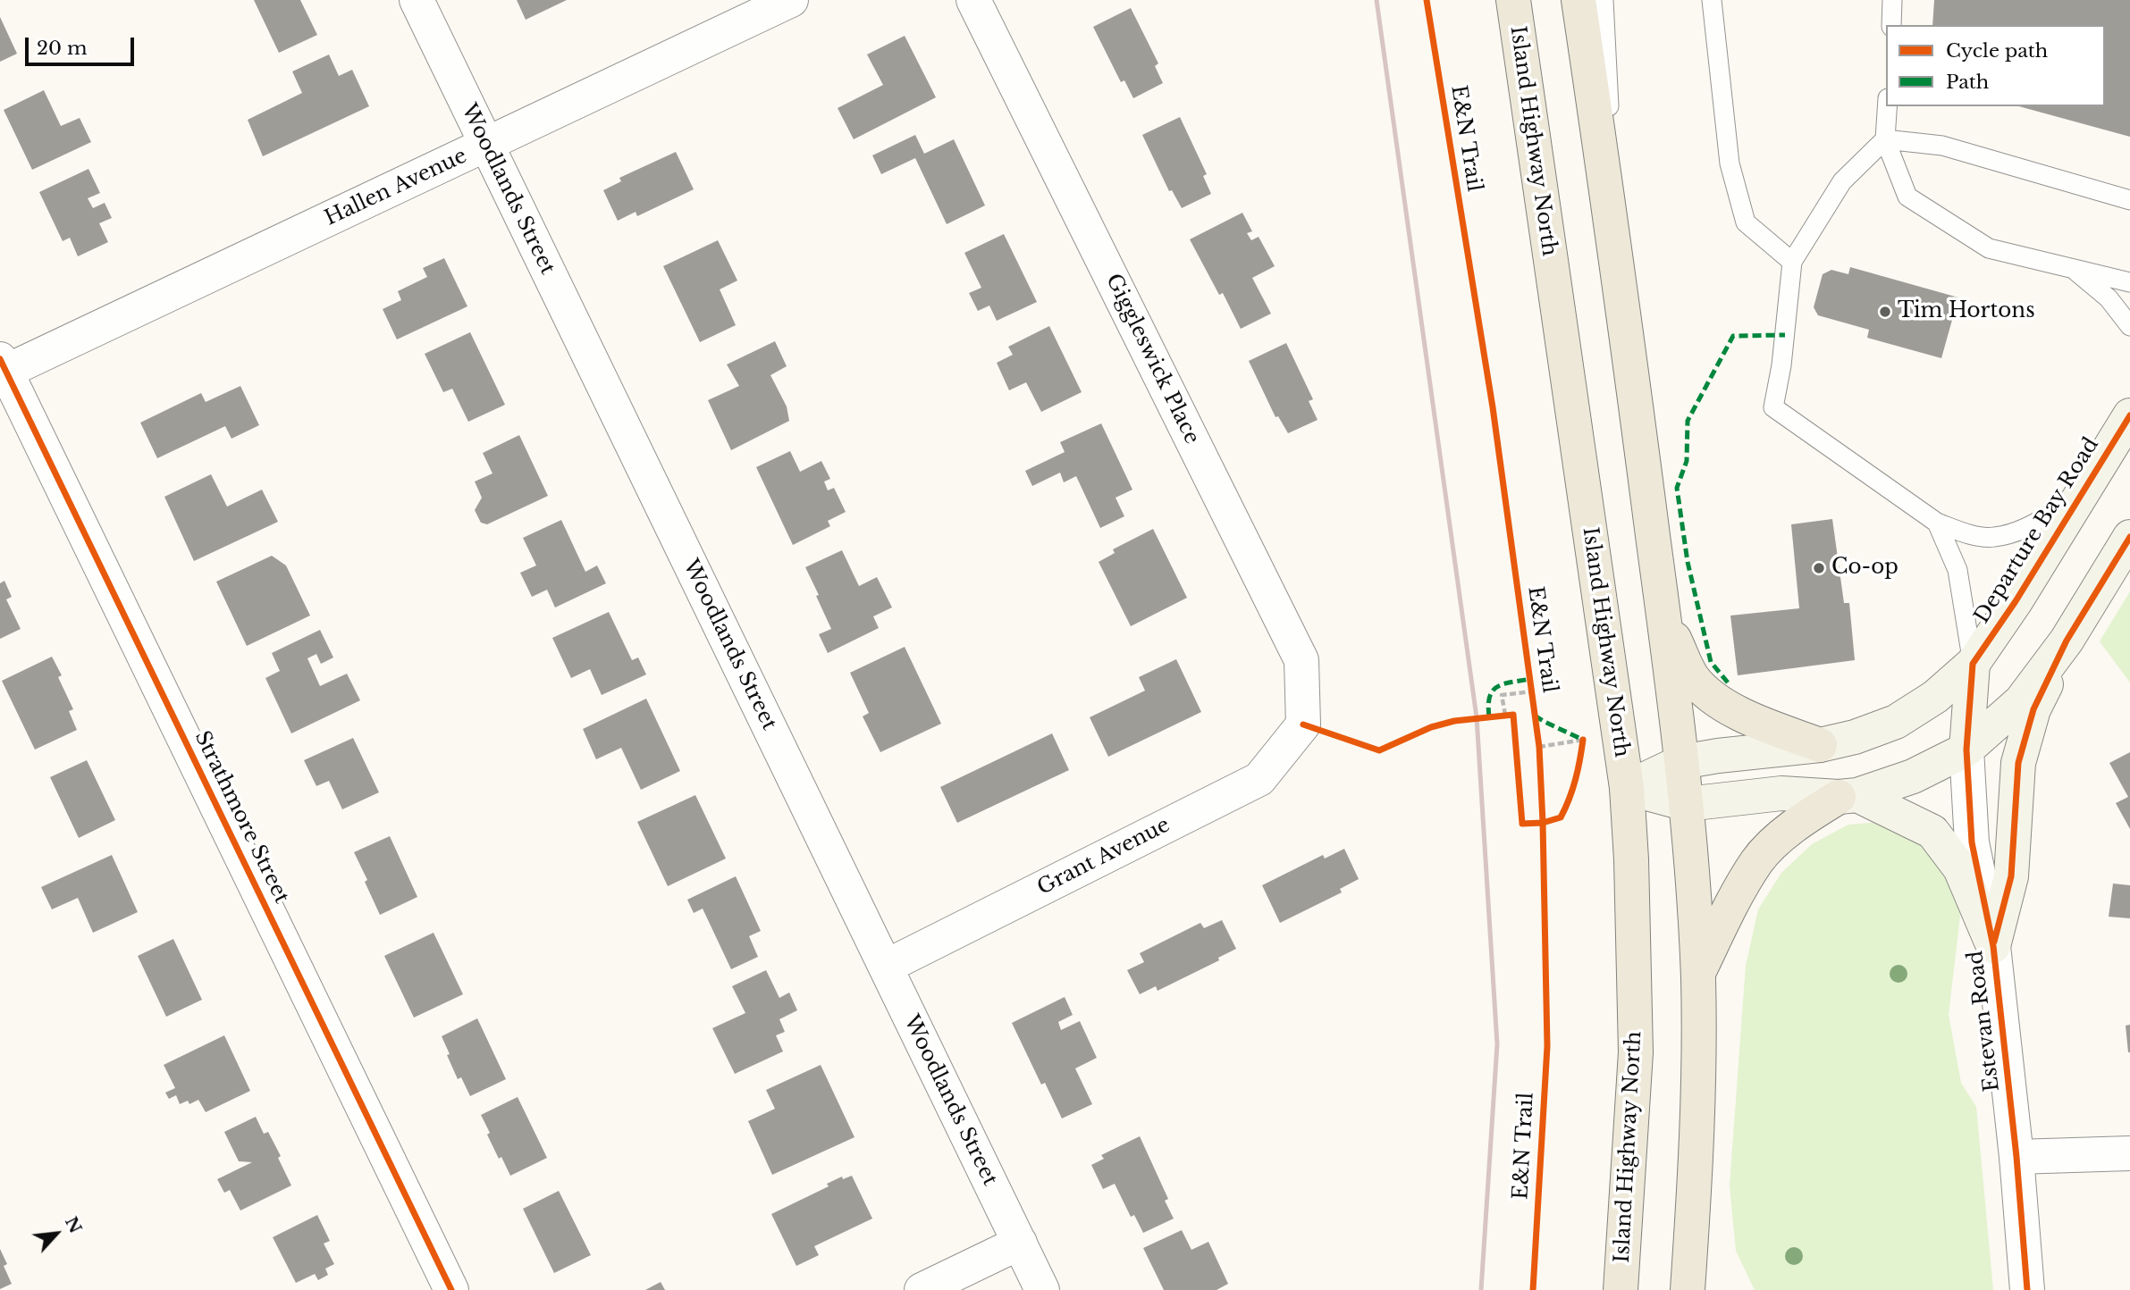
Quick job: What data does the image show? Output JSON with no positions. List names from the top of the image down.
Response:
{
  "streets": {
    "main road": ["Island Highway North", "Departure Bay Road"],
    "street": [
      "Hallen Avenue",
      "Woodlands Street",
      "Giggleswick Place",
      "Strathmore Street",
      "Grant Avenue",
      "Estevan Road"
    ],
    "cycle path": ["E&N Trail"]
  },
  "crossings": [
    ["Island Highway North", "Departure Bay Road"],
    ["Hallen Avenue", "Woodlands Street"],
    ["Hallen Avenue", "Strathmore Street"],
    ["Woodlands Street", "Grant Avenue"],
    ["Giggleswick Place", "Grant Avenue"]
  ],
  "places": ["Tim Hortons", "Co-op"],
  "legend": ["Cycle path", "Path"],
  "scale_bar": "20 m",
  "north": "top right"
}
